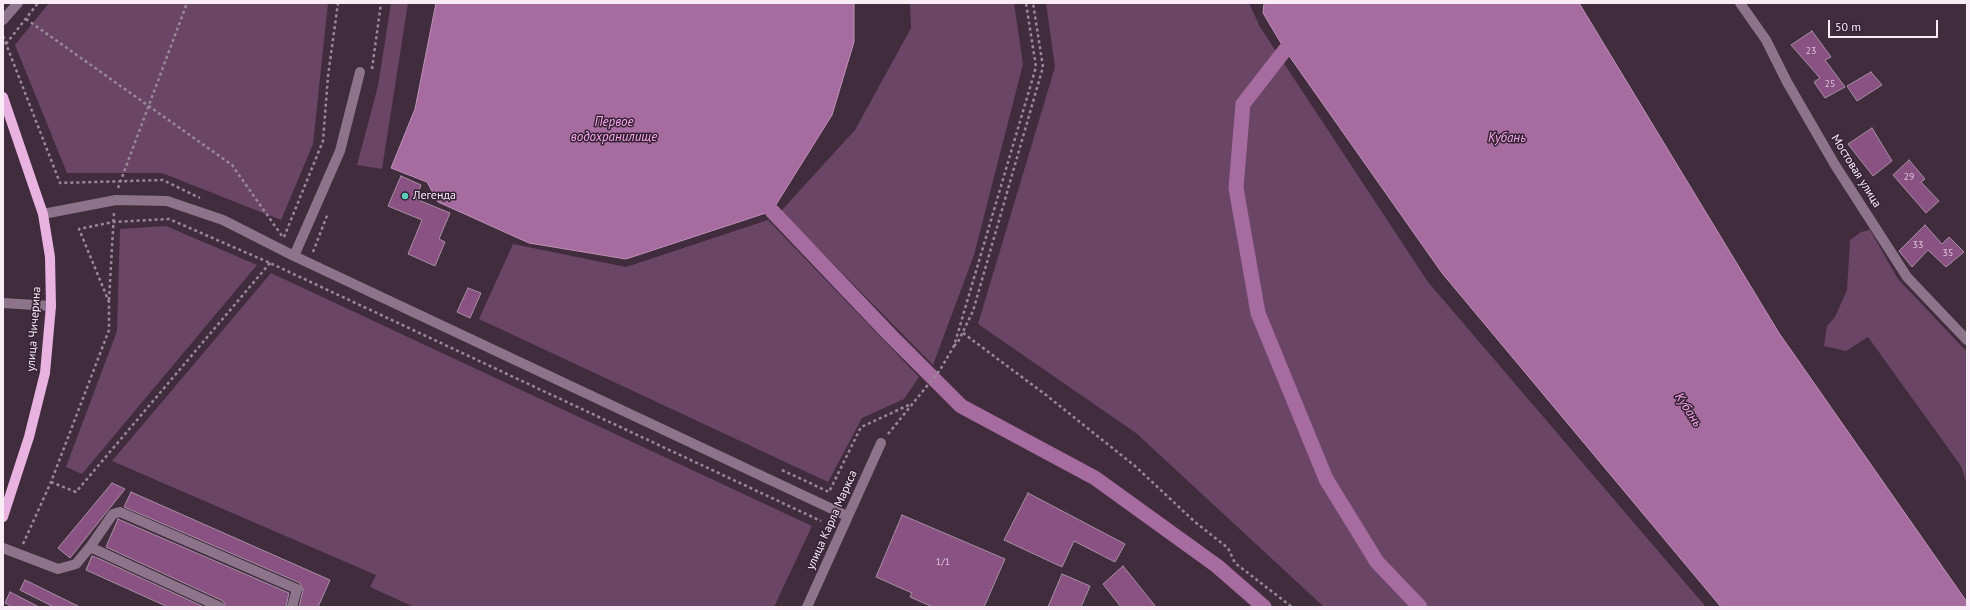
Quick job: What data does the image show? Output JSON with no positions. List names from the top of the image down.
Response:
{
  "streets": {
    "main road": ["улица Чичерина"],
    "street": ["Мостовая улица", "улица Карла Маркса"]
  },
  "water": ["Первое водохранилище", "Кубань"],
  "places": ["Легенда"],
  "house_numbers": [
    "23",
    "25",
    "29",
    "33",
    "35",
    "1/1"
  ],
  "scale_bar": "50 m"
}
